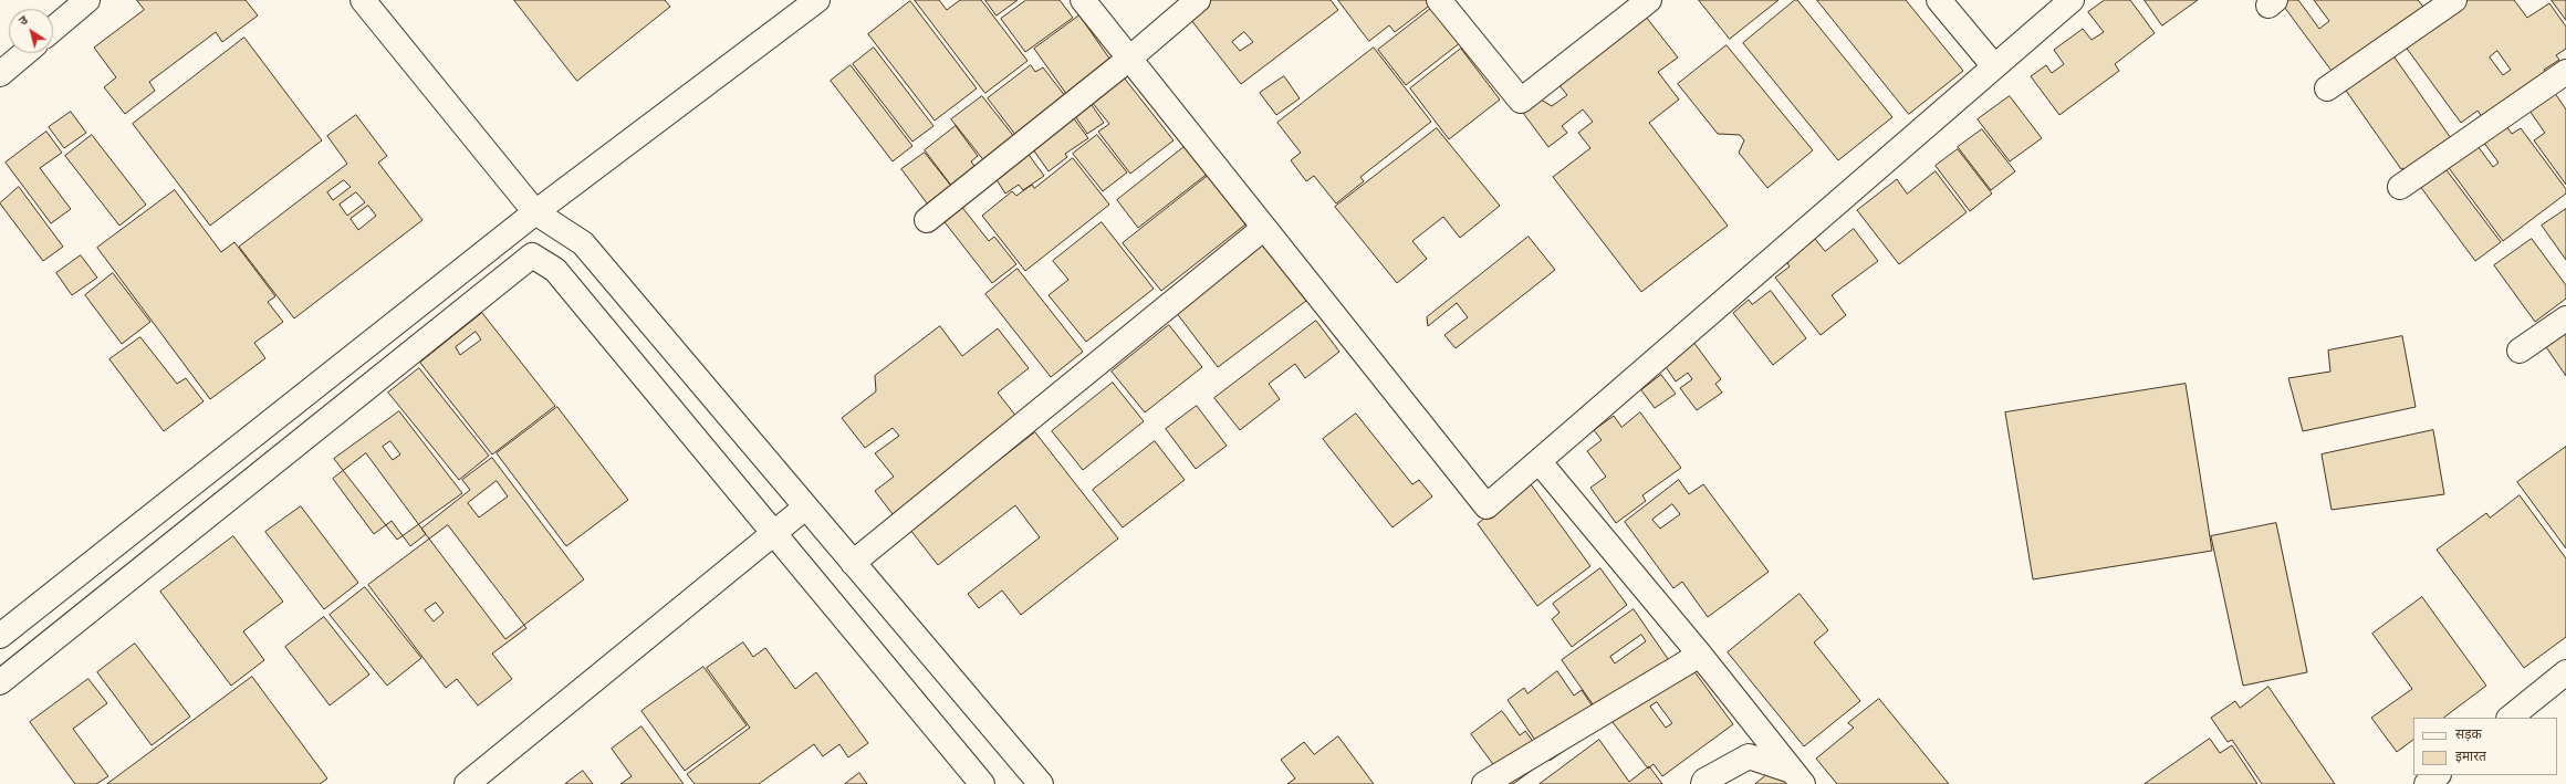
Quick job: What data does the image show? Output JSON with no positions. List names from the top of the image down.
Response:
{
  "legend": ["सड़क", "इमारत"],
  "north": "top left"
}
